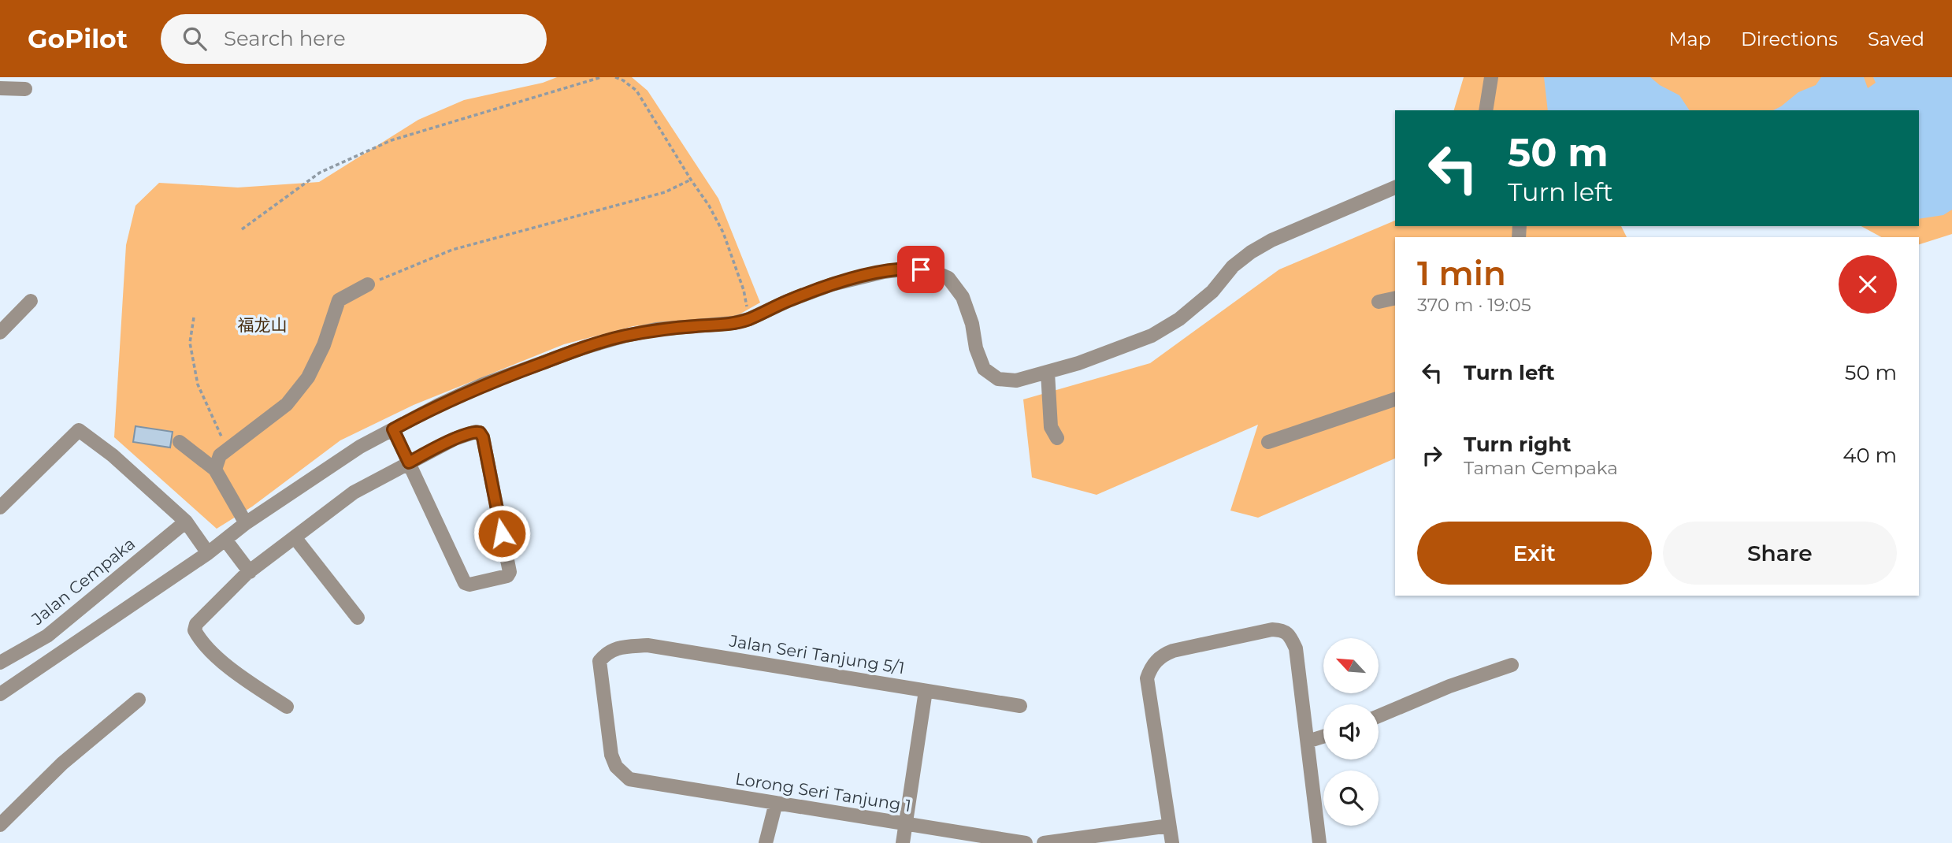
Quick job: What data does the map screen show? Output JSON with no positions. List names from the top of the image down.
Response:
{
  "streets": {
    "street": ["Jalan Cempaka", "Jalan Seri Tanjung 5/1", "Lorong Seri Tanjung 1"]
  },
  "crossings": [
    ["Jalan Seri Tanjung 5/1", "Lorong Seri Tanjung 1"]
  ],
  "parks": ["福龙山"],
  "north": "top left",
  "page": {
    "header": "GoPilot",
    "search": "Search here",
    "nav": ["Map", "Directions", "Saved"],
    "turn": ["50 m", "Turn left"],
    "heading": ["1 min", "370 m · 19:05"],
    "list": [
      {
        "name": "Turn left",
        "value": "50 m"
      },
      {
        "name": "Turn right",
        "note": "Taman Cempaka",
        "value": "40 m"
      }
    ],
    "buttons": ["Exit", "Share"]
  }
}
